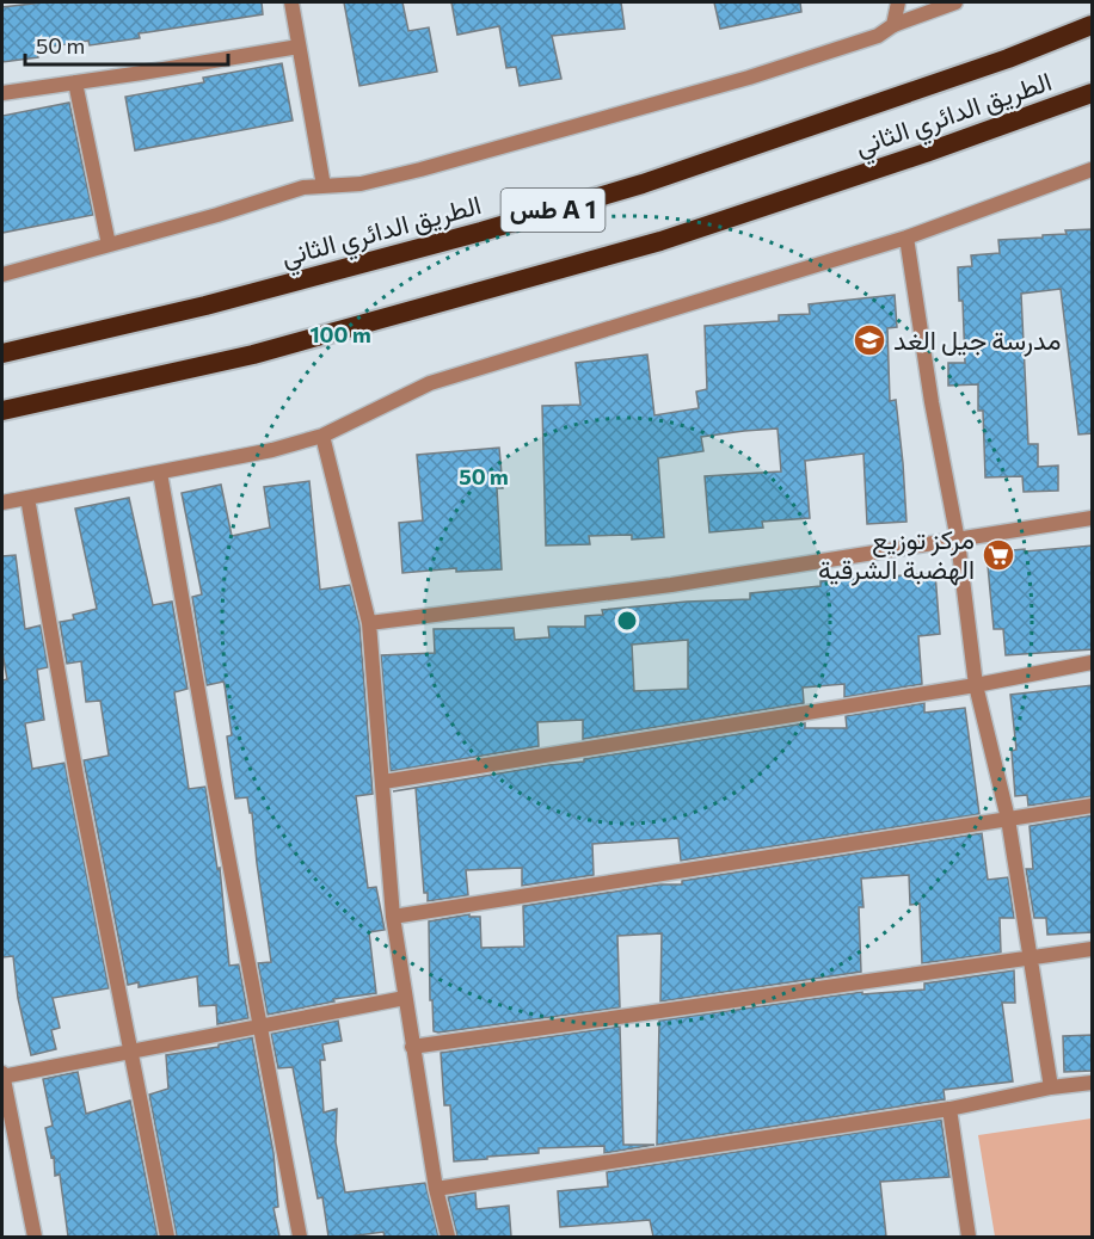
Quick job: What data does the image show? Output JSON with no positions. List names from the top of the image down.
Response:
{
  "streets": {
    "highway": ["الطريق الدائري الثاني", "طس A 1"]
  },
  "places": {
    "school or university": ["مدرسة جيل الغد"],
    "supermarket": ["مركز توزيع الهضبة الشرقية"]
  },
  "scale_bar": "50 m",
  "rings": ["100 m", "50 m"]
}
